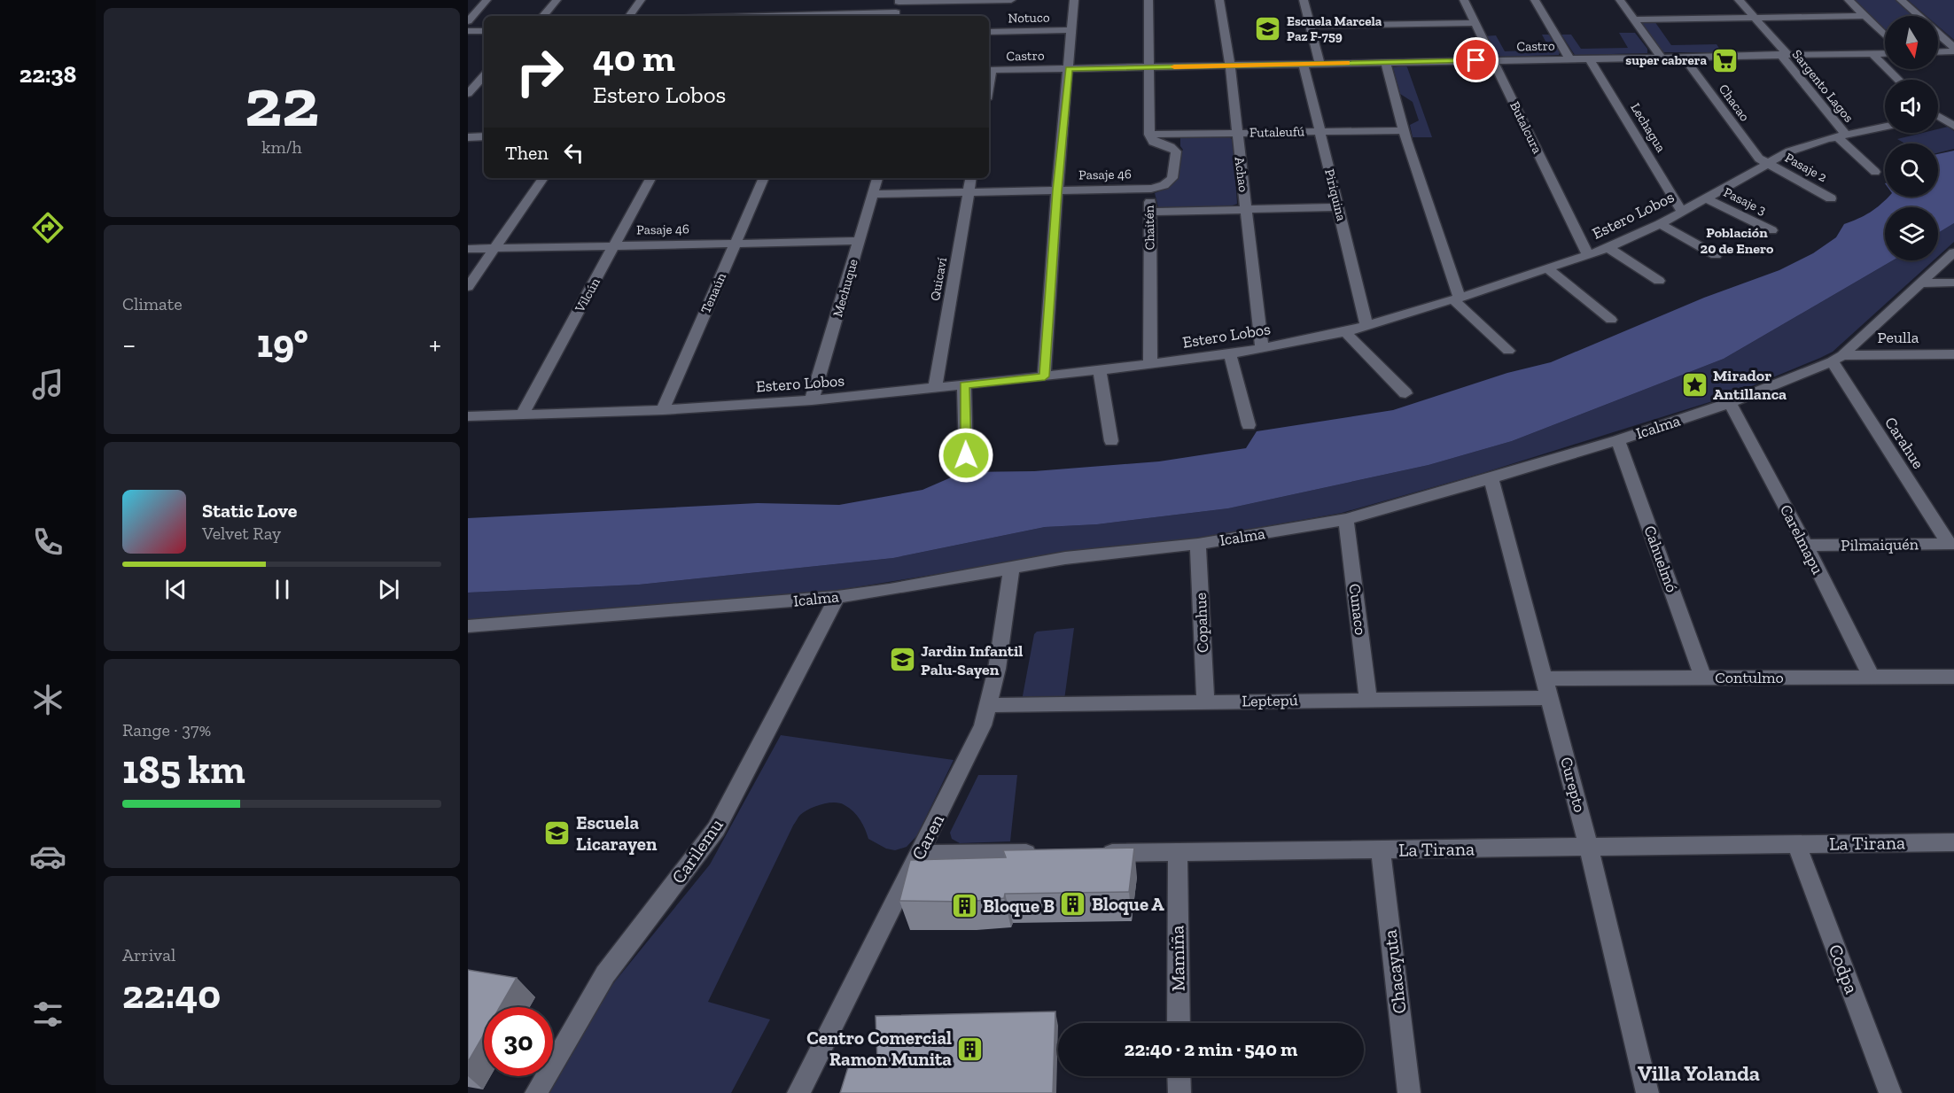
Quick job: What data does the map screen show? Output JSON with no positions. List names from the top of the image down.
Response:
{
  "streets": {
    "street": [
      "Notuco",
      "Castro",
      "Sargento Lagos",
      "Chacao",
      "Butalcura",
      "Lechagua",
      "Futaleufú",
      "Pasaje 2",
      "Pasaje 46",
      "Achao",
      "Piriquina",
      "Pasaje 3",
      "Estero Lobos",
      "Chaitén",
      "Quicaví",
      "Mechuque",
      "Tenaún",
      "Vilcún",
      "Peulla",
      "Icalma",
      "Carahue",
      "Carelmapu",
      "Pilmaiquén",
      "Cahuelmó",
      "Cunaco",
      "Copahue",
      "Contulmo",
      "Leptepú",
      "Curepto",
      "Caren",
      "La Tirana",
      "Carilemu",
      "Mamiña",
      "Codpa",
      "Chacayuta"
    ]
  },
  "crossings": [
    ["Castro", "Sargento Lagos"],
    ["Castro", "Chacao"],
    ["Castro", "Butalcura"],
    ["Castro", "Lechagua"],
    ["Castro", "Achao"],
    ["Castro", "Piriquina"],
    ["Sargento Lagos", "Estero Lobos"],
    ["Chacao", "Pasaje 2"],
    ["Chacao", "Estero Lobos"],
    ["Butalcura", "Estero Lobos"],
    ["Lechagua", "Estero Lobos"],
    ["Futaleufú", "Achao"],
    ["Futaleufú", "Piriquina"],
    ["Futaleufú", "Chaitén"],
    ["Pasaje 2", "Estero Lobos"],
    ["Pasaje 46", "Chaitén"],
    ["Pasaje 46", "Quicaví"],
    ["Pasaje 46", "Mechuque"],
    ["Pasaje 46", "Tenaún"],
    ["Pasaje 46", "Vilcún"],
    ["Achao", "Estero Lobos"],
    ["Piriquina", "Estero Lobos"],
    ["Pasaje 3", "Estero Lobos"],
    ["Estero Lobos", "Chaitén"],
    ["Estero Lobos", "Quicaví"],
    ["Estero Lobos", "Mechuque"],
    ["Estero Lobos", "Tenaún"],
    ["Estero Lobos", "Vilcún"],
    ["Peulla", "Icalma"],
    ["Peulla", "Carahue"],
    ["Icalma", "Carahue"],
    ["Icalma", "Carelmapu"],
    ["Icalma", "Cahuelmó"],
    ["Icalma", "Cunaco"],
    ["Icalma", "Copahue"],
    ["Icalma", "Curepto"],
    ["Icalma", "Caren"],
    ["Icalma", "Carilemu"],
    ["Carahue", "Pilmaiquén"],
    ["Carelmapu", "Pilmaiquén"],
    ["Carelmapu", "Contulmo"],
    ["Cahuelmó", "Contulmo"],
    ["Cunaco", "Leptepú"],
    ["Copahue", "Leptepú"],
    ["Contulmo", "Leptepú"],
    ["Contulmo", "Curepto"],
    ["Leptepú", "Curepto"],
    ["Leptepú", "Caren"],
    ["Curepto", "La Tirana"],
    ["La Tirana", "Mamiña"],
    ["La Tirana", "Codpa"],
    ["La Tirana", "Chacayuta"]
  ],
  "districts": ["Población 20 de Enero", "Villa Yolanda"],
  "places": {
    "school or university": ["Escuela Marcela Paz F-759", "Jardin Infantil Palu-Sayen", "Escuela Licarayen"],
    "supermarket": ["super cabrera"],
    "place": ["Mirador Antillanca"],
    "building": ["Bloque A", "Bloque B", "Centro Comercial Ramon Munita"]
  },
  "north": "bottom",
  "page": {
    "tabs": "22:38",
    "tile": [
      ["22", "km/h"],
      "Climate",
      ["Range · 37%", "185 km"],
      ["Arrival", "22:40"]
    ],
    "turn": ["40 m", "Estero Lobos"],
    "then": "Then",
    "heat": ["−", "19°", "+"],
    "song": ["Static Love", "Velvet Ray"],
    "limit": "30",
    "trip": "22:40 · 2 min · 540 m"
  }
}
